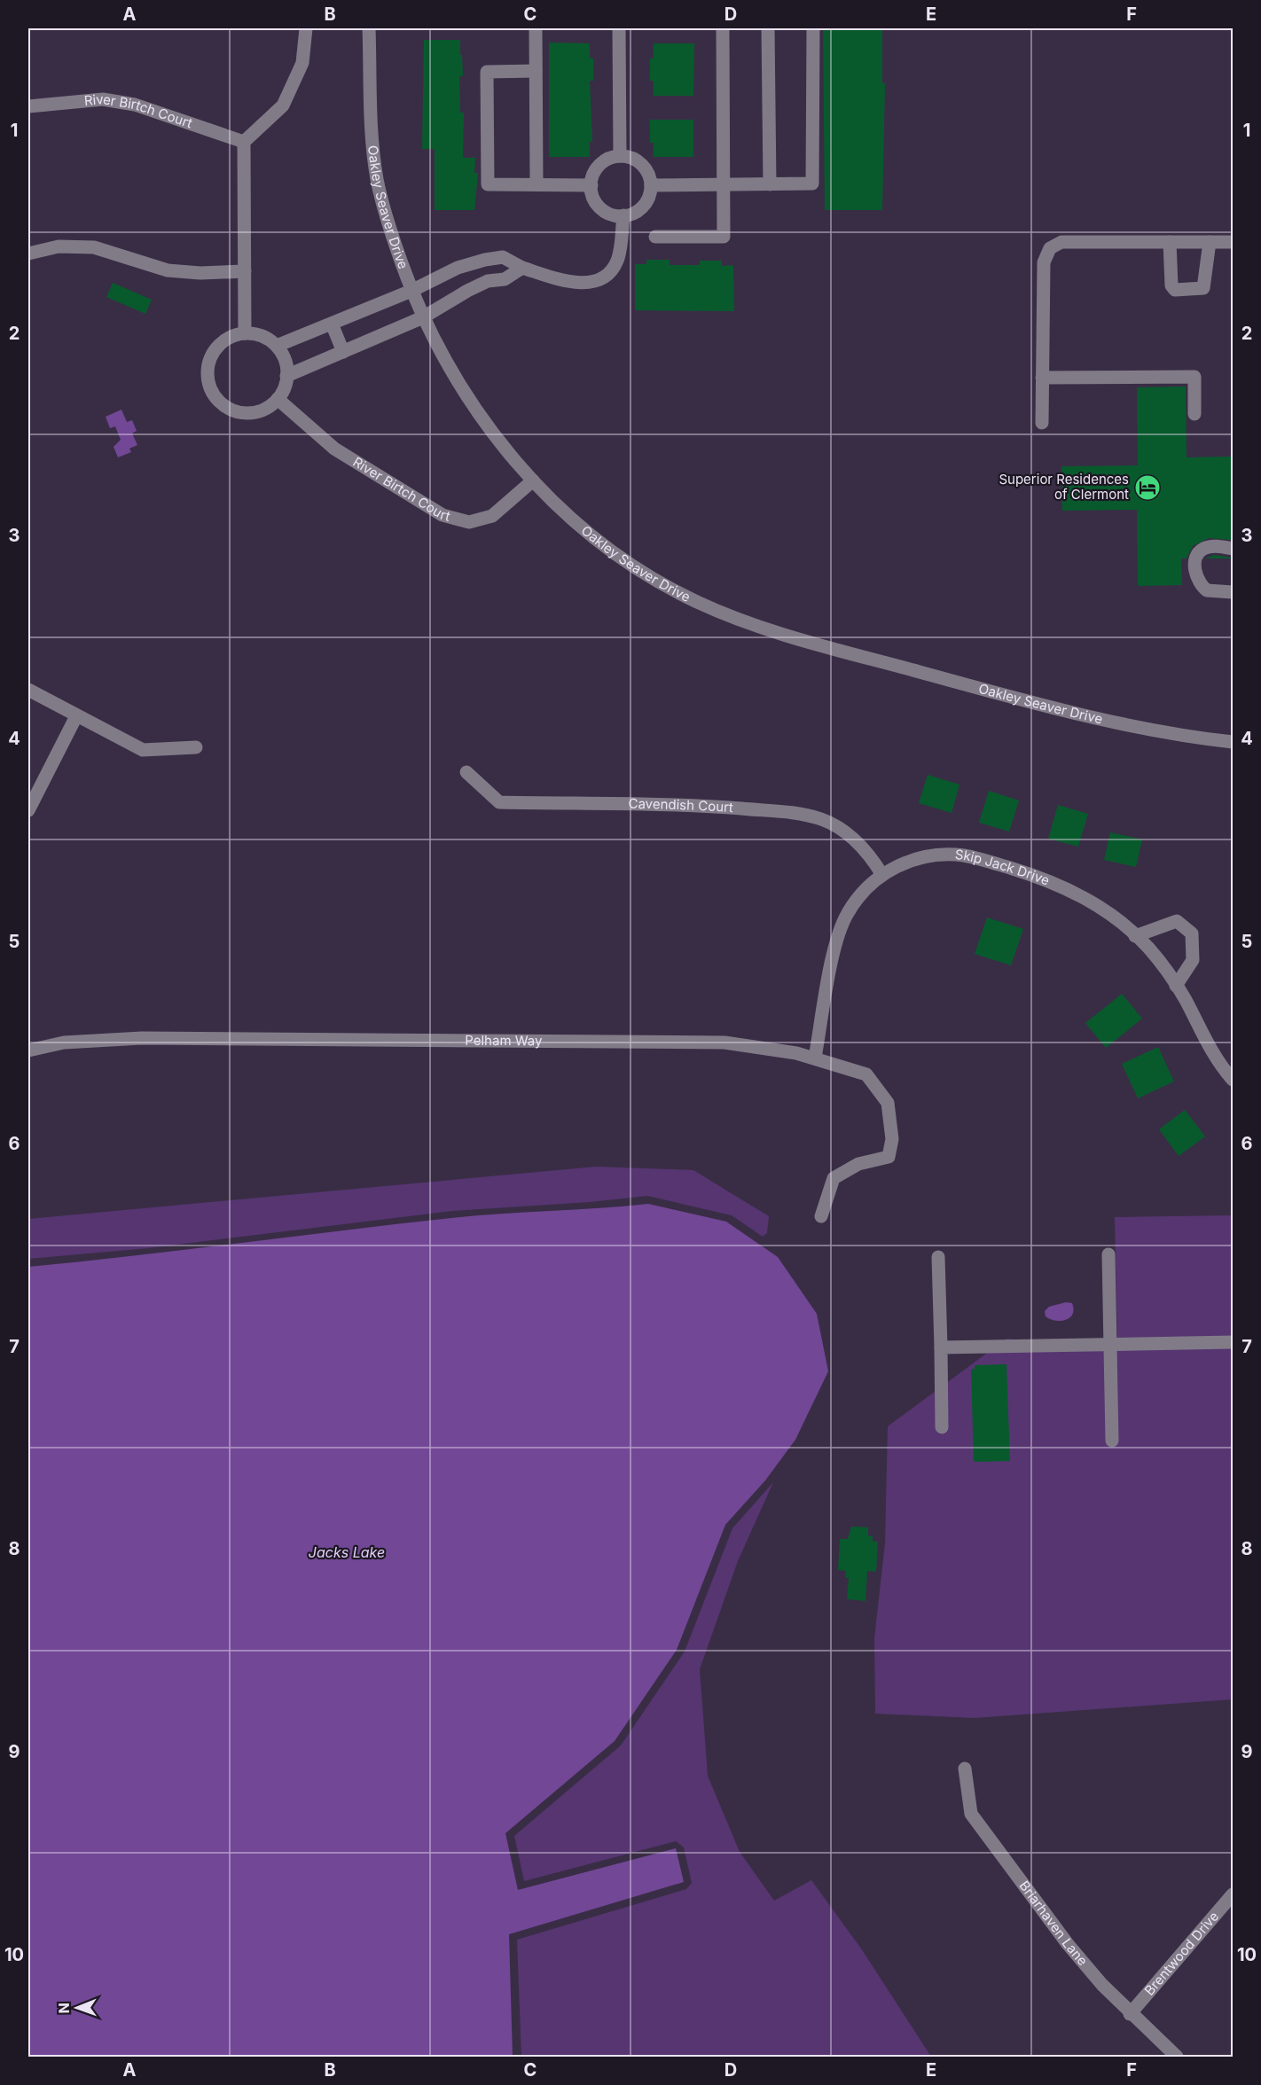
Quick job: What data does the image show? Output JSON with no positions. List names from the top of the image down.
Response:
{
  "streets": {
    "street": [
      "River Birtch Court",
      "Oakley Seaver Drive",
      "Cavendish Court",
      "Skip Jack Drive",
      "Pelham Way",
      "Briarhaven Lane",
      "Brentwood Drive"
    ]
  },
  "crossings": [
    ["River Birtch Court", "Oakley Seaver Drive"],
    ["Cavendish Court", "Skip Jack Drive"],
    ["Skip Jack Drive", "Pelham Way"],
    ["Briarhaven Lane", "Brentwood Drive"]
  ],
  "water": ["Jacks Lake"],
  "places": {
    "hotel": ["Superior Residences of Clermont"]
  },
  "north": "left",
  "grid": {
    "columns": [
      "A",
      "B",
      "C",
      "D",
      "E",
      "F"
    ],
    "rows": [
      "1",
      "2",
      "3",
      "4",
      "5",
      "6",
      "7",
      "8",
      "9",
      "10"
    ]
  }
}
